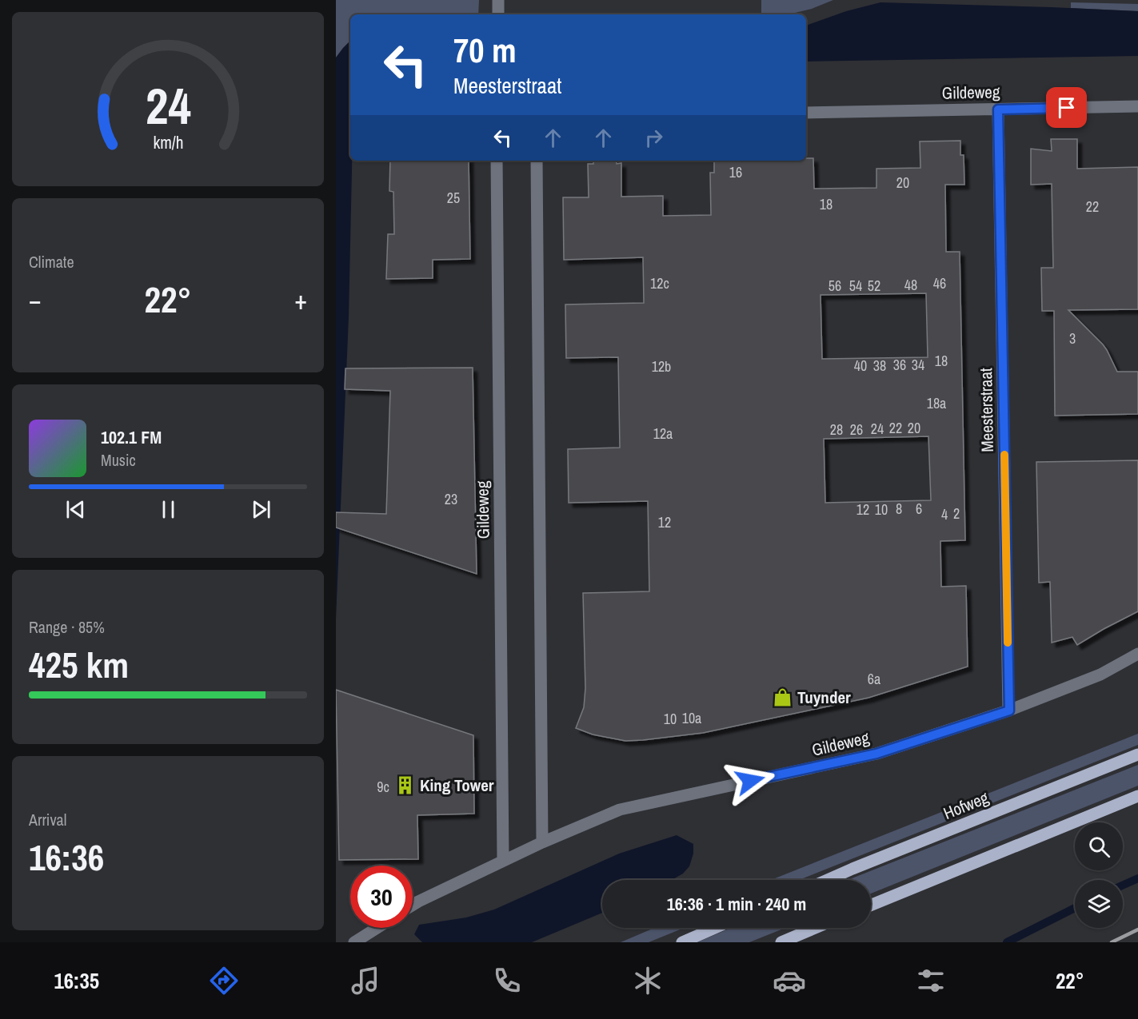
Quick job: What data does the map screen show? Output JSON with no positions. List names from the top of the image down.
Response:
{
  "streets": {
    "main road": ["Hofweg"],
    "street": ["Gildeweg", "Meesterstraat"]
  },
  "crossings": [
    ["Gildeweg", "Meesterstraat"]
  ],
  "places": {
    "shop": ["Tuynder"],
    "building": ["King Tower"]
  },
  "house_numbers": [
    "16",
    "20",
    "25",
    "18",
    "22",
    "12c",
    "46",
    "48",
    "56",
    "54",
    "52",
    "3",
    "18",
    "36",
    "34",
    "40",
    "38",
    "12b",
    "18a",
    "22",
    "20",
    "24",
    "28",
    "26",
    "12a",
    "23",
    "8",
    "6",
    "12",
    "10",
    "2",
    "4",
    "12",
    "6a",
    "10a",
    "10",
    "9c"
  ],
  "page": {
    "turn": ["70 m", "Meesterstraat"],
    "tile": [
      "Climate",
      ["Range · 85%", "425 km"],
      ["Arrival", "16:36"]
    ],
    "heat": ["−", "22°", "+"],
    "song": ["102.1 FM", "Music"],
    "limit": "30",
    "trip": "16:36 · 1 min · 240 m",
    "tabs": ["16:35", "22°"],
    "gauge": ["24", "km/h"]
  }
}
